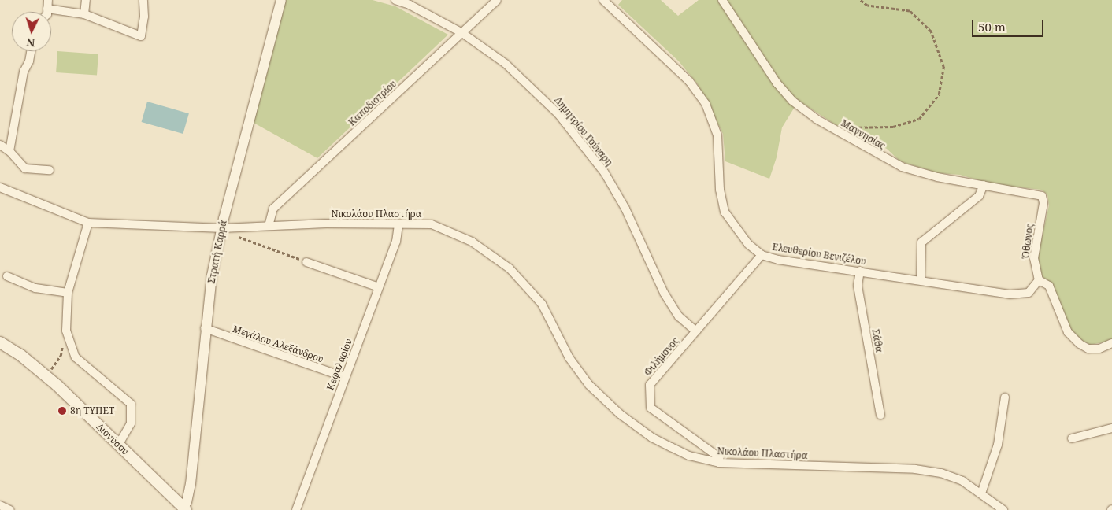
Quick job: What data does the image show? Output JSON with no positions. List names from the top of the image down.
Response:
{
  "streets": {
    "main road": ["Διονύσου"],
    "street": [
      "Καποδιστρίου",
      "Δημητρίου Γούναρη",
      "Μαγνησίας",
      "Νικολάου Πλαστήρα",
      "Όθωνος",
      "Στρατή Καρρά",
      "Ελευθερίου Βενιζέλου",
      "Σάθα",
      "Μεγάλου Αλεξάνδρου",
      "Φιλήμονος",
      "Κεφαλαρίου"
    ]
  },
  "crossings": [
    ["Καποδιστρίου", "Δημητρίου Γούναρη"],
    ["Καποδιστρίου", "Νικολάου Πλαστήρα"],
    ["Δημητρίου Γούναρη", "Φιλήμονος"],
    ["Μαγνησίας", "Όθωνος"],
    ["Νικολάου Πλαστήρα", "Στρατή Καρρά"],
    ["Νικολάου Πλαστήρα", "Φιλήμονος"],
    ["Νικολάου Πλαστήρα", "Κεφαλαρίου"],
    ["Όθωνος", "Ελευθερίου Βενιζέλου"],
    ["Στρατή Καρρά", "Μεγάλου Αλεξάνδρου"],
    ["Στρατή Καρρά", "Διονύσου"],
    ["Ελευθερίου Βενιζέλου", "Σάθα"],
    ["Ελευθερίου Βενιζέλου", "Φιλήμονος"],
    ["Μεγάλου Αλεξάνδρου", "Κεφαλαρίου"]
  ],
  "places": ["8η ΤΥΠΕΤ"],
  "scale_bar": "50 m",
  "north": "bottom"
}
